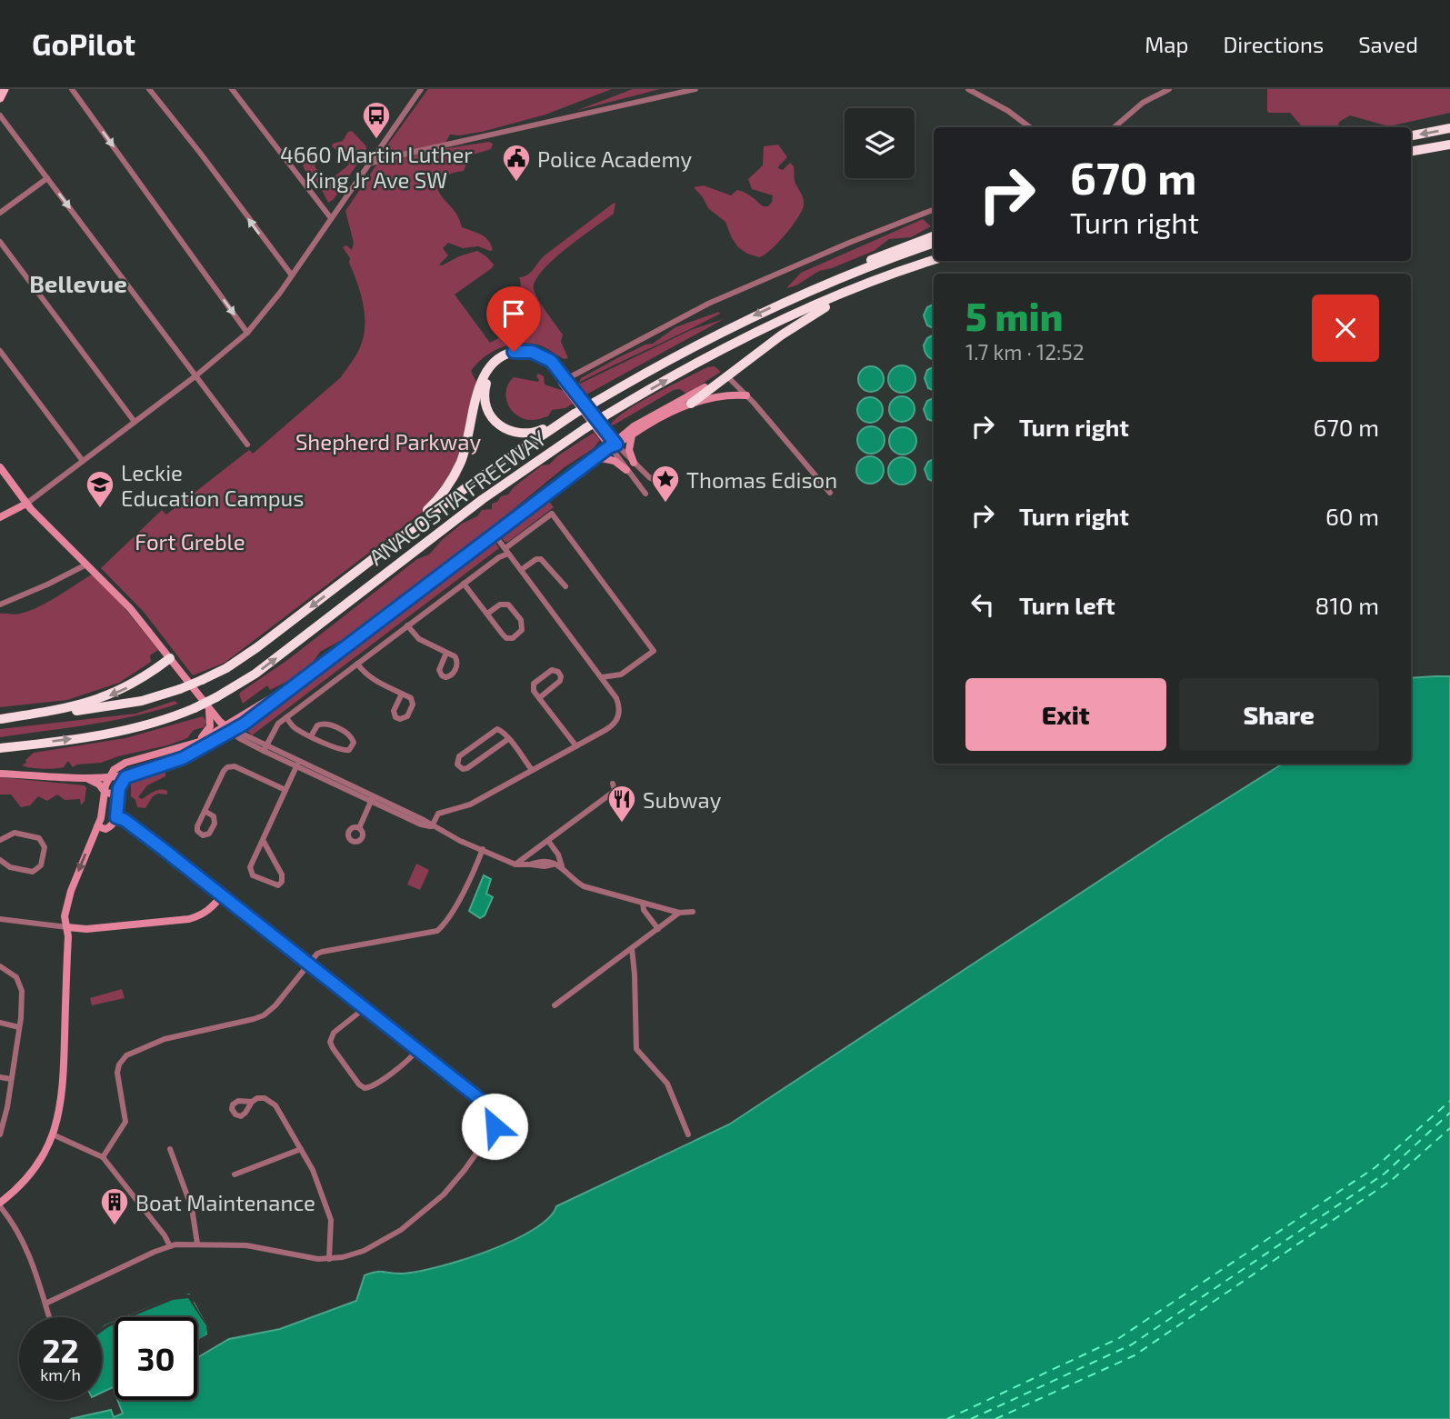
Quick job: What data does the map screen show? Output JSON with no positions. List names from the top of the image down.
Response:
{
  "streets": {
    "highway": ["ANACOSTIA FREEWAY"]
  },
  "districts": ["Bellevue"],
  "parks": ["Shepherd Parkway", "Fort Greble"],
  "places": {
    "bus stop": ["4660 Martin Luther King Jr Ave SW"],
    "public building": ["Police Academy"],
    "place": ["Thomas Edison"],
    "school or university": ["Leckie Education Campus"],
    "restaurant": ["Subway"],
    "building": ["Boat Maintenance"]
  },
  "page": {
    "header": "GoPilot",
    "nav": ["Map", "Directions", "Saved"],
    "turn": ["670 m", "Turn right"],
    "heading": ["5 min", "1.7 km · 12:52"],
    "list": [
      {
        "name": "Turn right",
        "value": "670 m"
      },
      {
        "name": "Turn right",
        "value": "60 m"
      },
      {
        "name": "Turn left",
        "value": "810 m"
      }
    ],
    "buttons": ["Exit", "Share"],
    "speed": "22 km/h",
    "limit": "30"
  }
}
